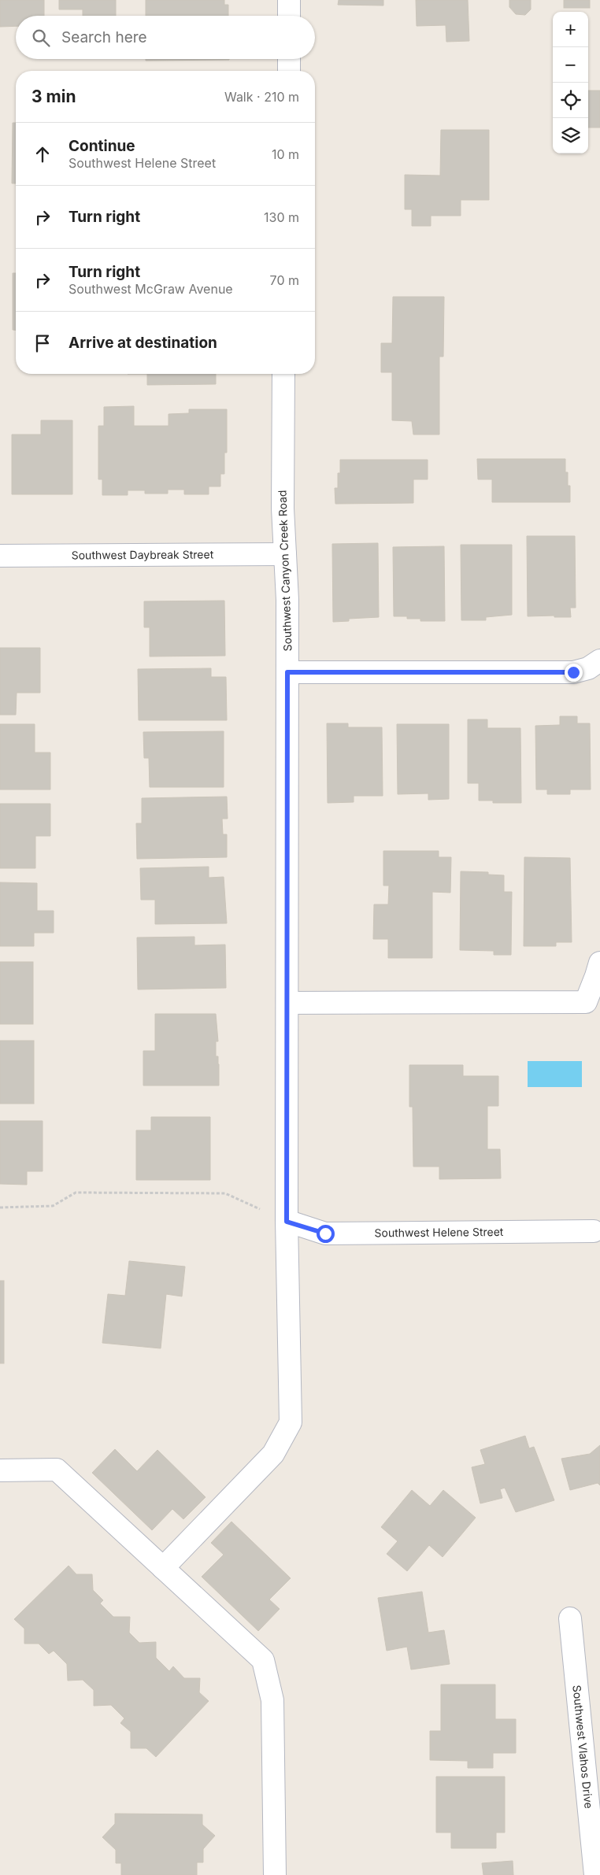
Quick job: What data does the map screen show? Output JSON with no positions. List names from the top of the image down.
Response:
{
  "streets": {
    "street": [
      "Southwest Daybreak Street",
      "Southwest Canyon Creek Road",
      "Southwest Helene Street",
      "Southwest Vlahos Drive"
    ]
  },
  "crossings": [
    ["Southwest Daybreak Street", "Southwest Canyon Creek Road"],
    ["Southwest Canyon Creek Road", "Southwest Helene Street"]
  ],
  "page": {
    "map_buttons": ["+", "−"],
    "search": "Search here",
    "heading": ["3 min", "Walk · 210 m"],
    "list": [
      ["Continue", "Southwest Helene Street", "10 m"],
      ["Turn right", "130 m"],
      ["Turn right", "Southwest McGraw Avenue", "70 m"],
      "Arrive at destination"
    ]
  }
}
